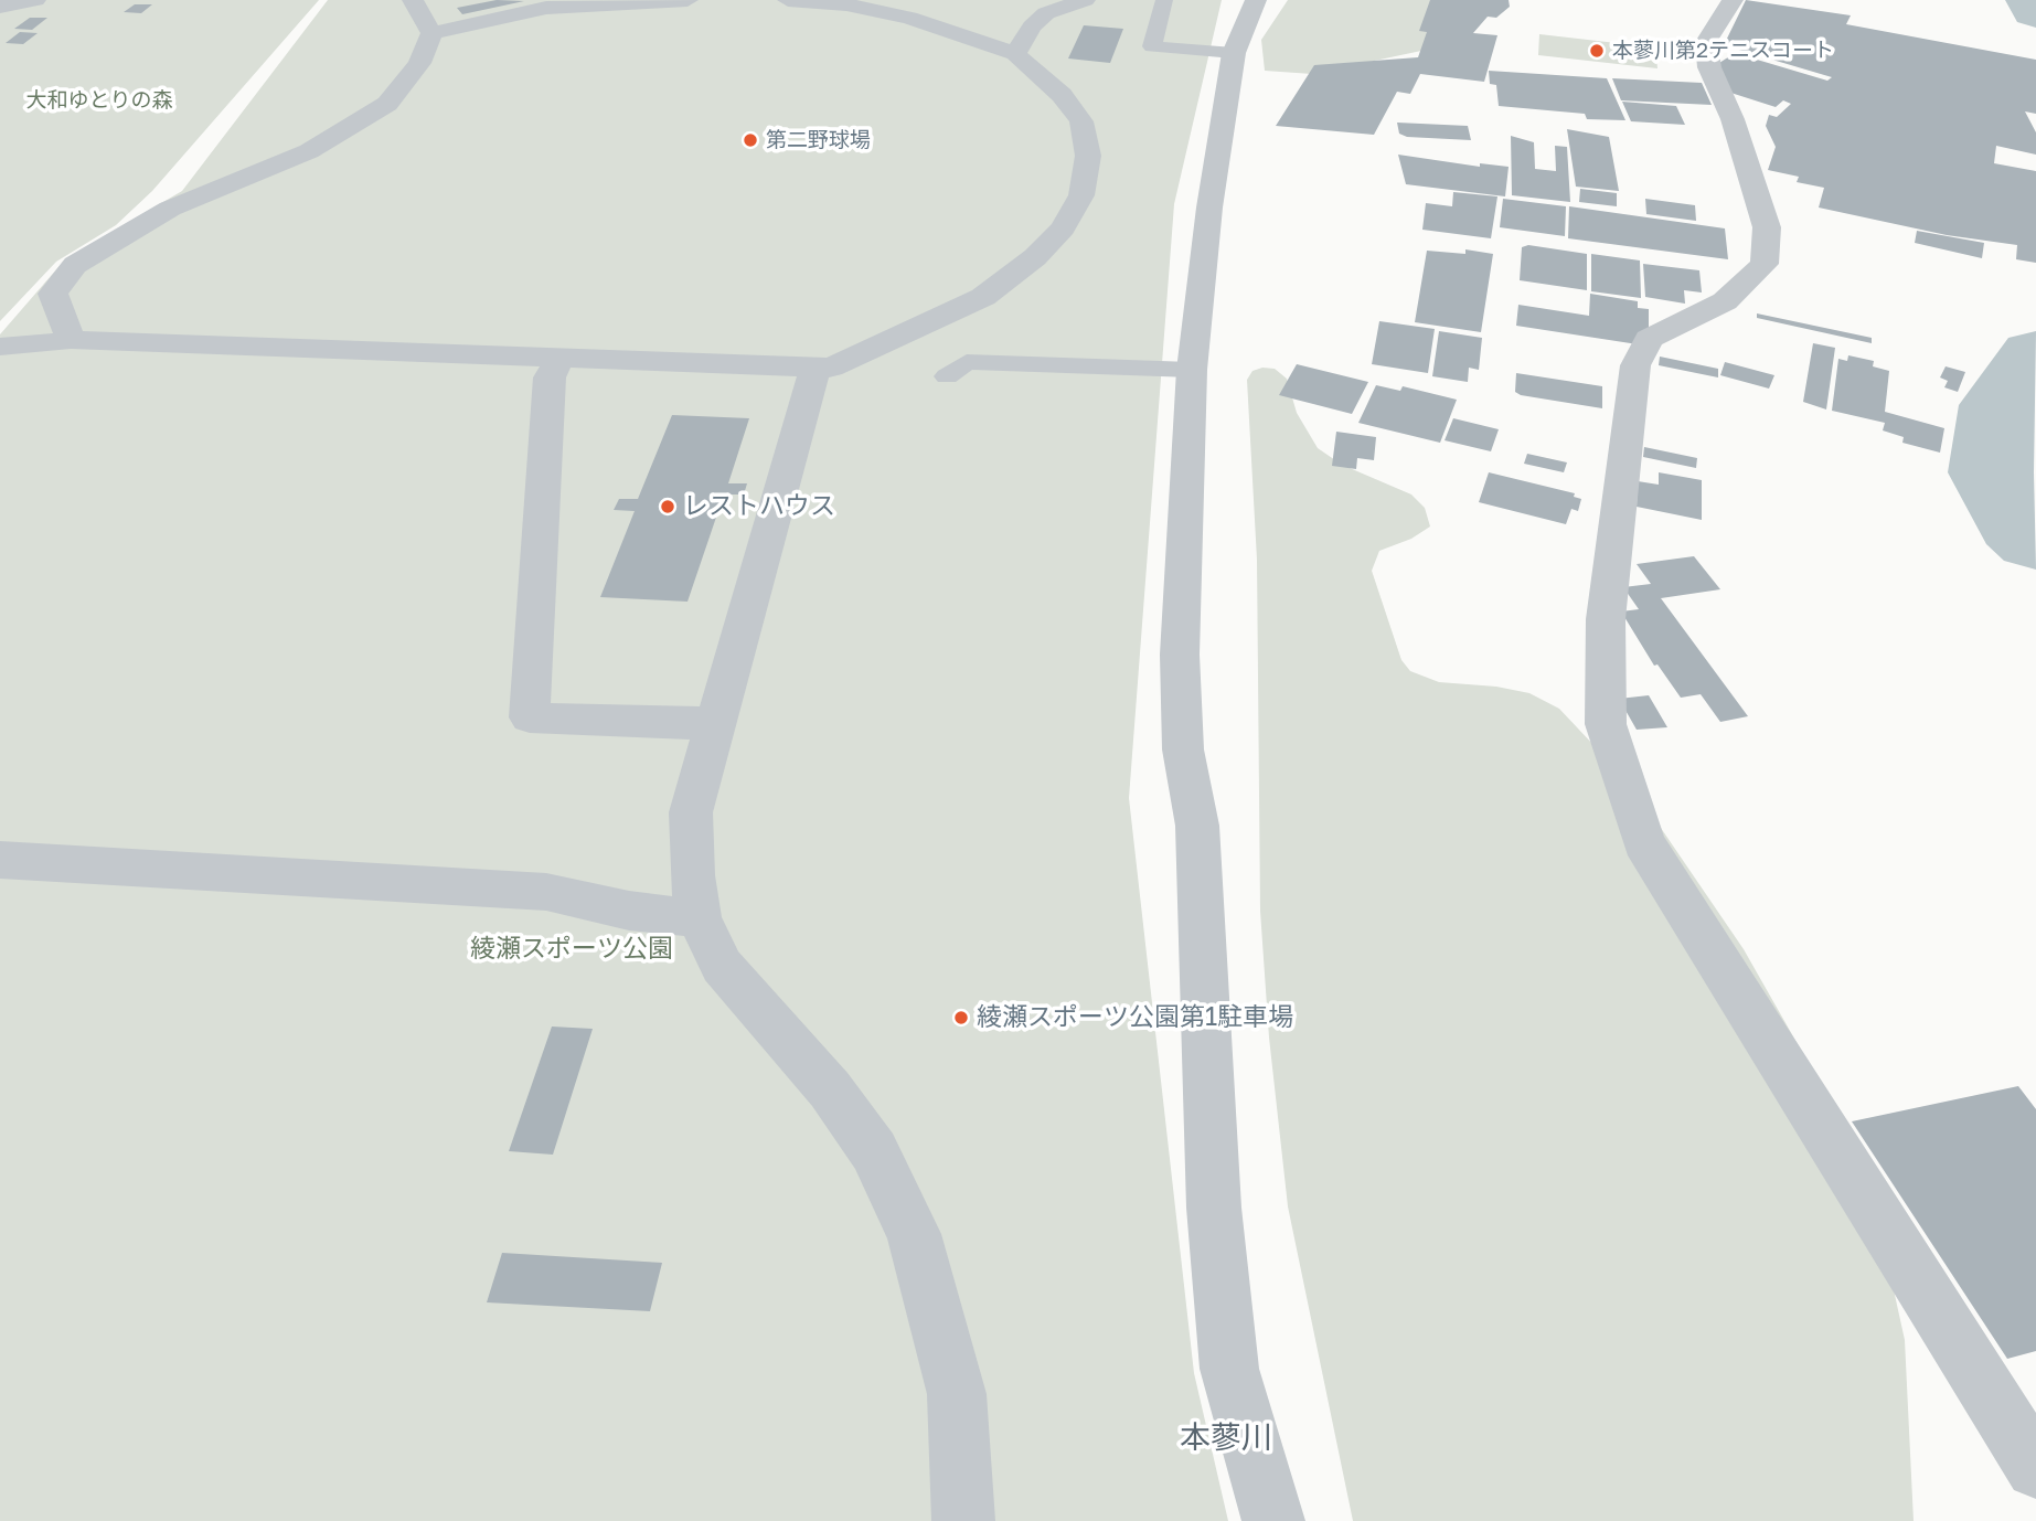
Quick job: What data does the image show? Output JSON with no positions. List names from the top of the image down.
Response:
{
  "districts": ["本蓼川"],
  "parks": ["大和ゆとりの森", "綾瀬スポーツ公園"],
  "places": [
    "本蓼川第2テニスコート",
    "第二野球場",
    "レストハウス",
    "綾瀬スポーツ公園第1駐車場"
  ]
}
